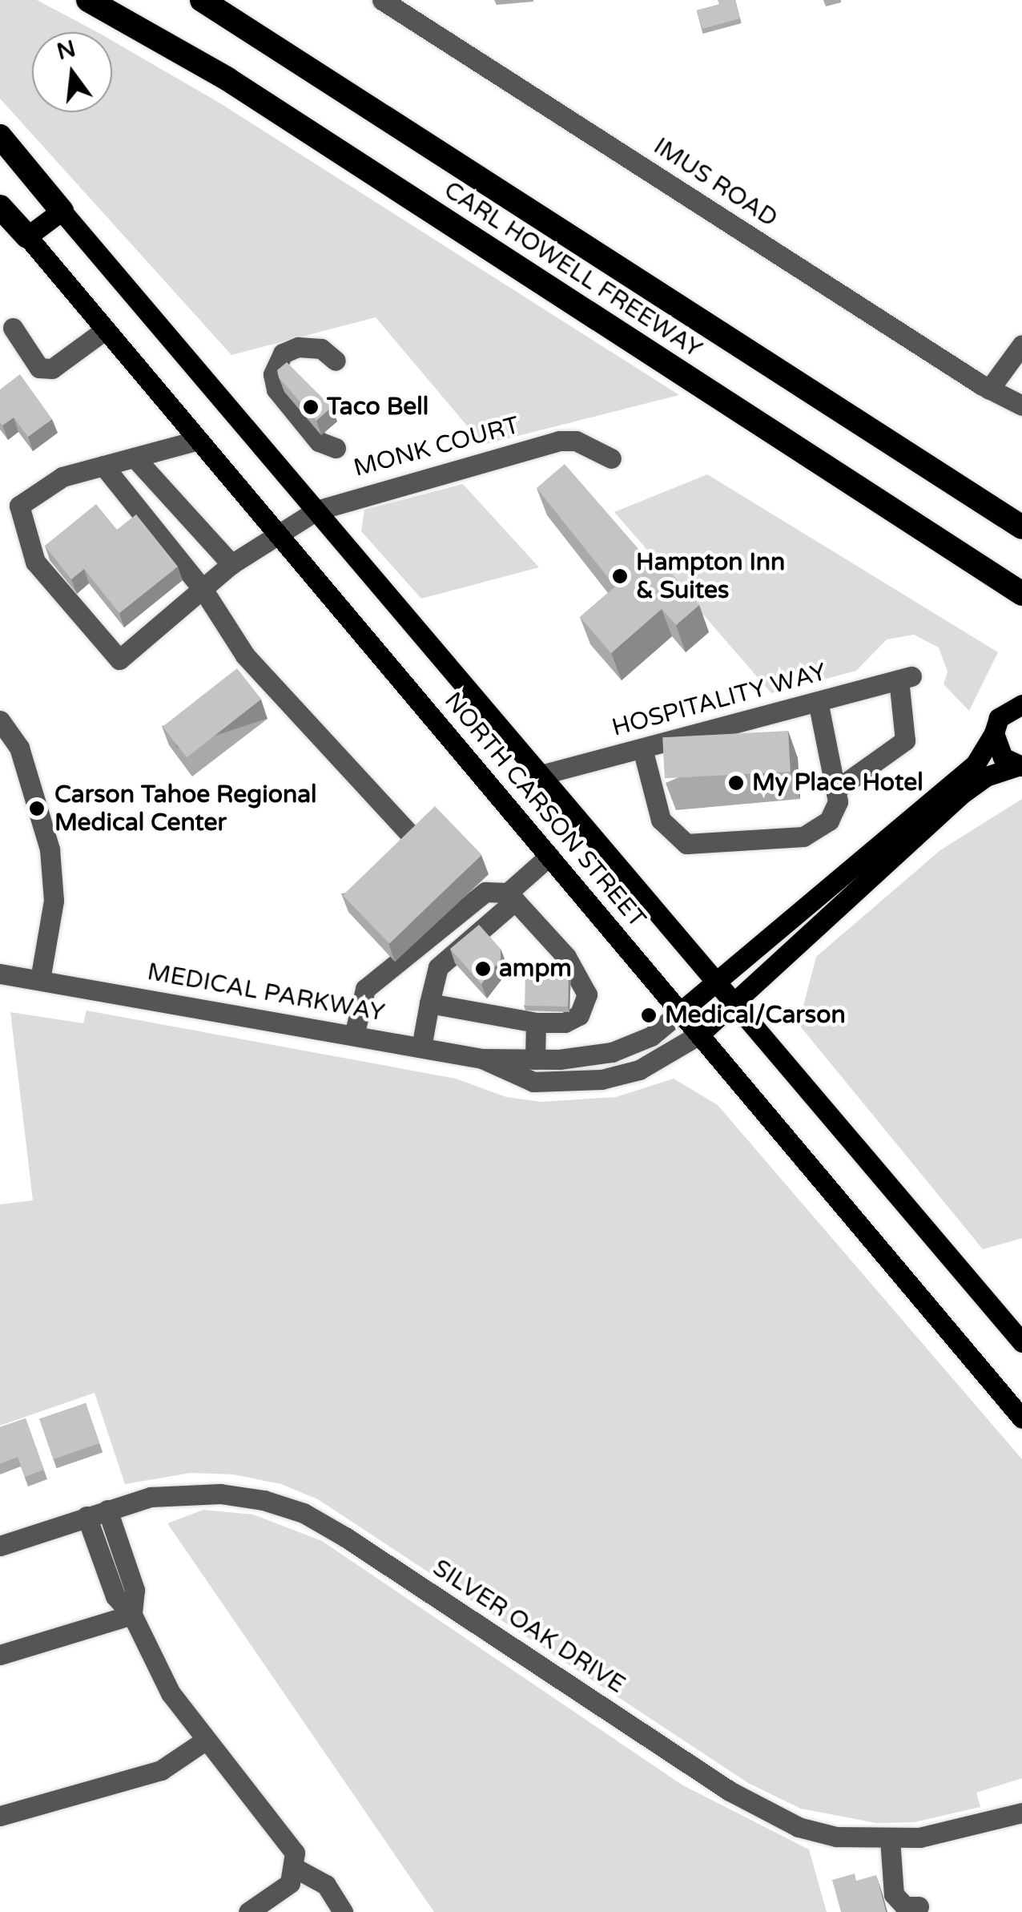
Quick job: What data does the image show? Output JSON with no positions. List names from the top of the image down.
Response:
{
  "streets": {
    "highway": ["CARL HOWELL FREEWAY"],
    "main road": ["NORTH CARSON STREET"],
    "street": [
      "IMUS ROAD",
      "MONK COURT",
      "HOSPITALITY WAY",
      "MEDICAL PARKWAY",
      "SILVER OAK DRIVE"
    ]
  },
  "crossings": [
    ["MONK COURT", "NORTH CARSON STREET"],
    ["HOSPITALITY WAY", "NORTH CARSON STREET"],
    ["NORTH CARSON STREET", "MEDICAL PARKWAY"]
  ],
  "places": [
    "Taco Bell",
    "Hampton Inn & Suites",
    "My Place Hotel",
    "Carson Tahoe Regional Medical Center",
    "ampm",
    "Medical/Carson"
  ],
  "north": "top"
}
